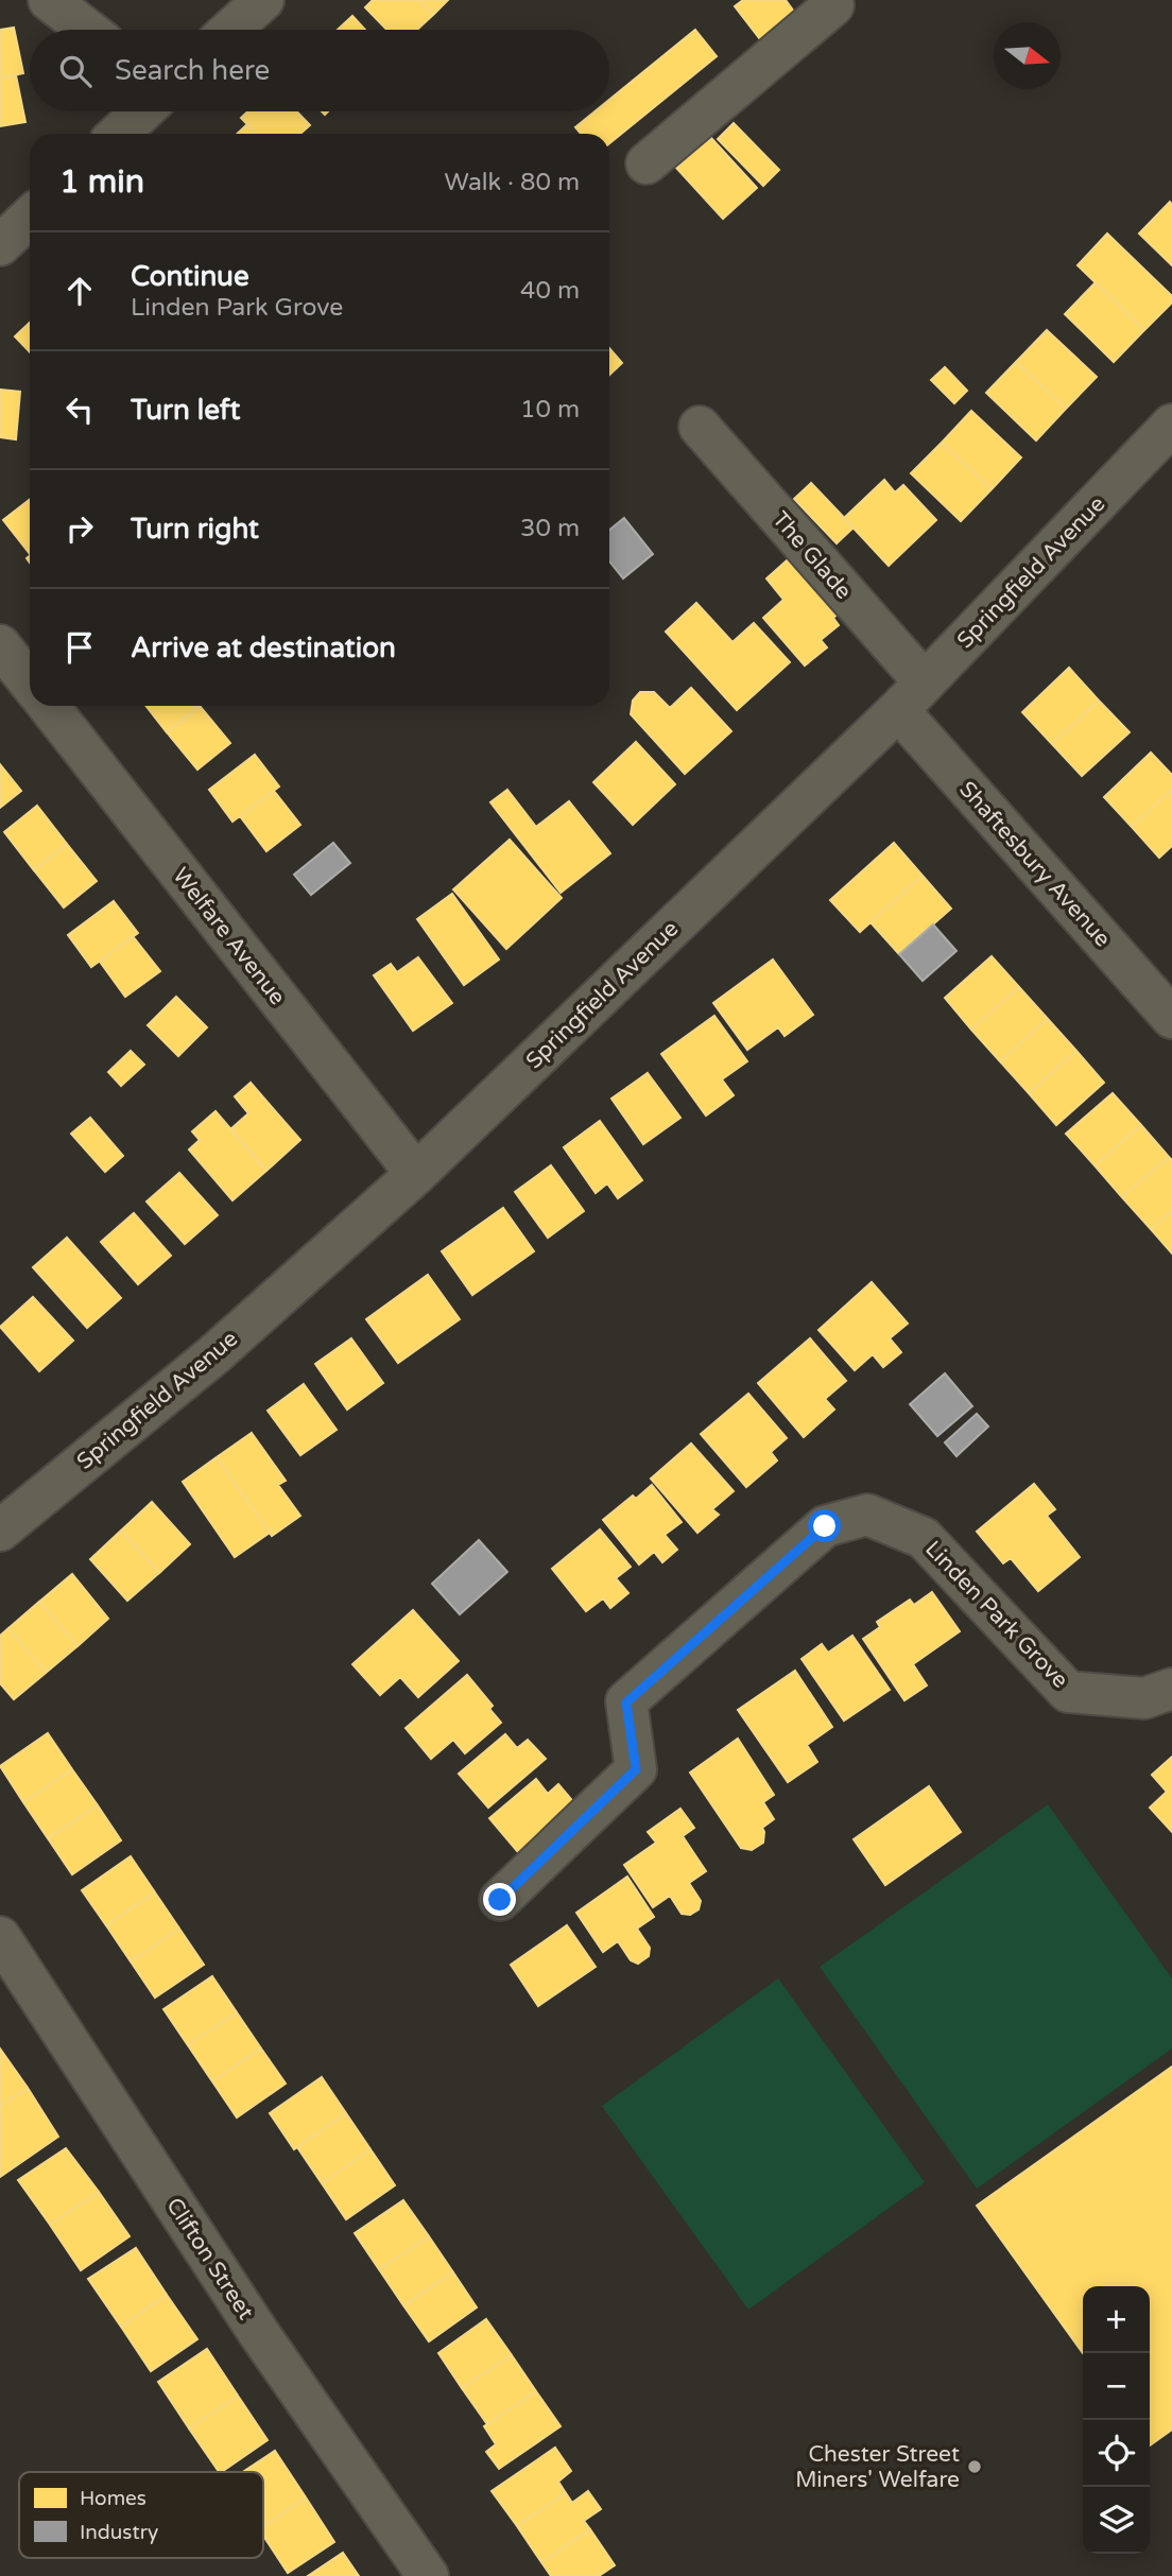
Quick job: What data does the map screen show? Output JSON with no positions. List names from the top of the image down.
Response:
{
  "streets": {
    "street": [
      "The Glade",
      "Springfield Avenue",
      "Shaftesbury Avenue",
      "Welfare Avenue",
      "Linden Park Grove",
      "Clifton Street"
    ]
  },
  "crossings": [
    ["The Glade", "Springfield Avenue"],
    ["The Glade", "Shaftesbury Avenue"],
    ["Springfield Avenue", "Shaftesbury Avenue"],
    ["Springfield Avenue", "Welfare Avenue"]
  ],
  "places": ["Chester Street Miners' Welfare"],
  "legend": ["Homes", "Industry"],
  "north": "right",
  "page": {
    "search": "Search here",
    "heading": ["1 min", "Walk · 80 m"],
    "list": [
      ["Continue", "Linden Park Grove", "40 m"],
      ["Turn left", "10 m"],
      ["Turn right", "30 m"],
      "Arrive at destination"
    ],
    "map_buttons": ["+", "−"]
  }
}
